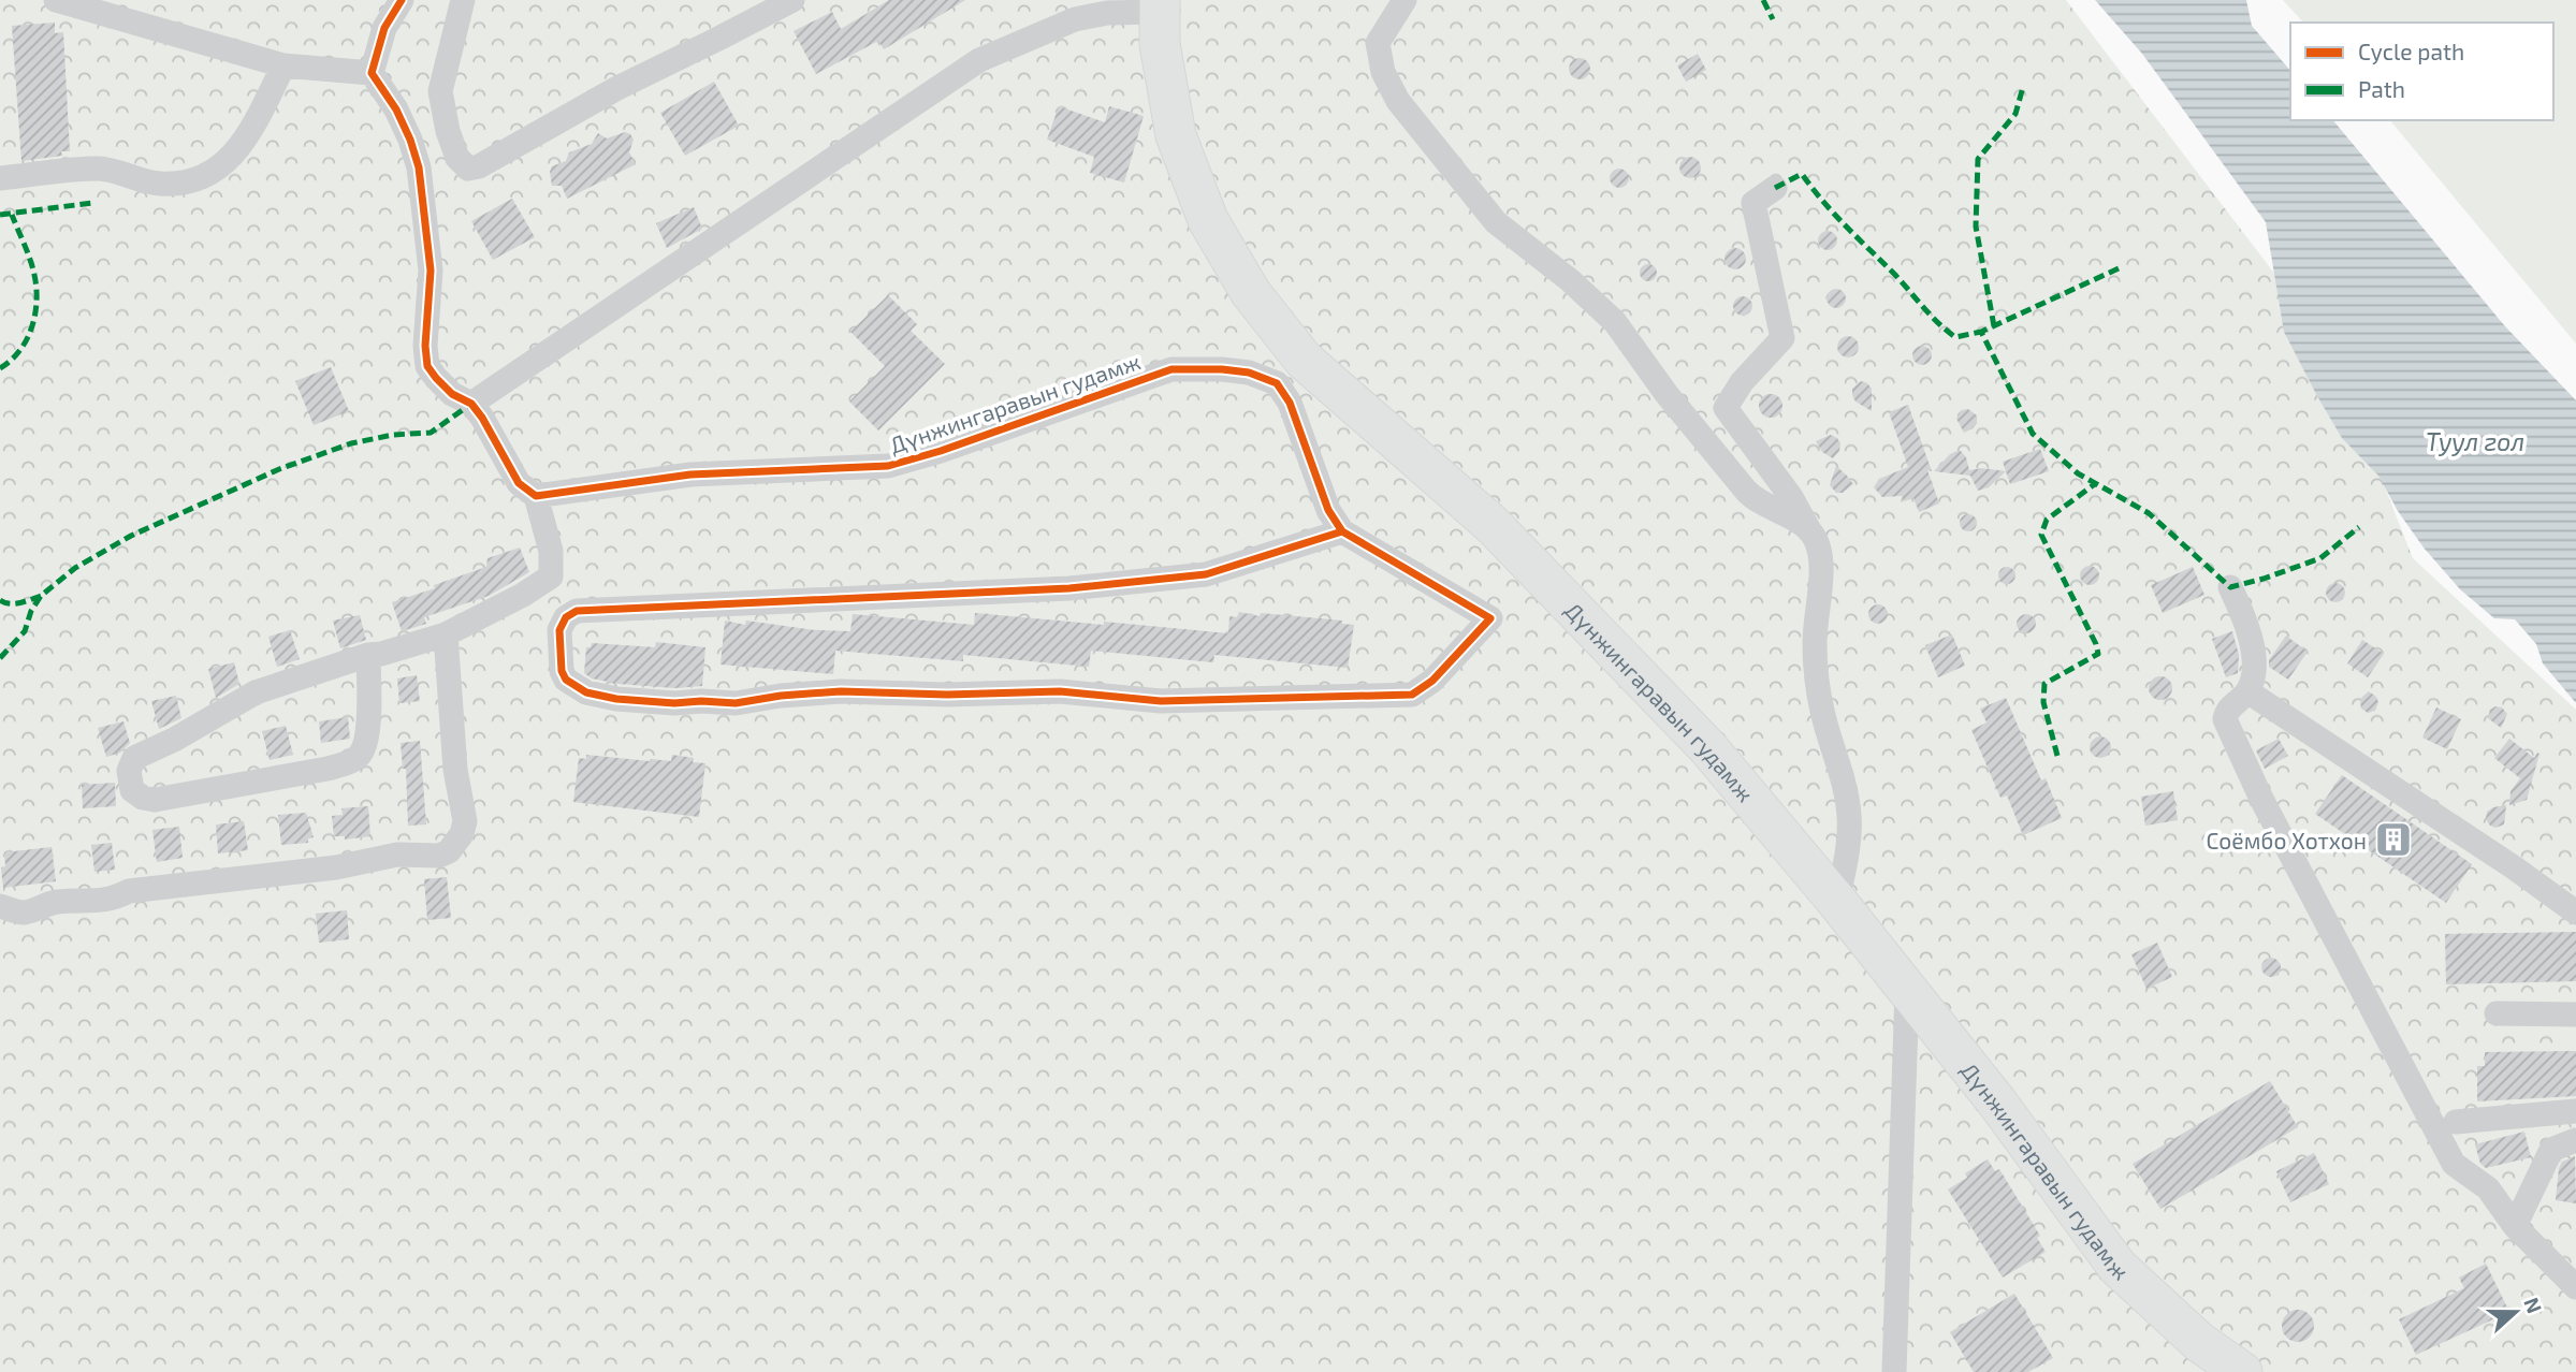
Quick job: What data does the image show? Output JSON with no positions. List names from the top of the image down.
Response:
{
  "streets": {
    "main road": ["Дүнжингаравын гудамж"]
  },
  "water": ["Туул гол"],
  "places": {
    "building": ["Соёмбо Хотхон"]
  },
  "legend": ["Cycle path", "Path"],
  "north": "right"
}
